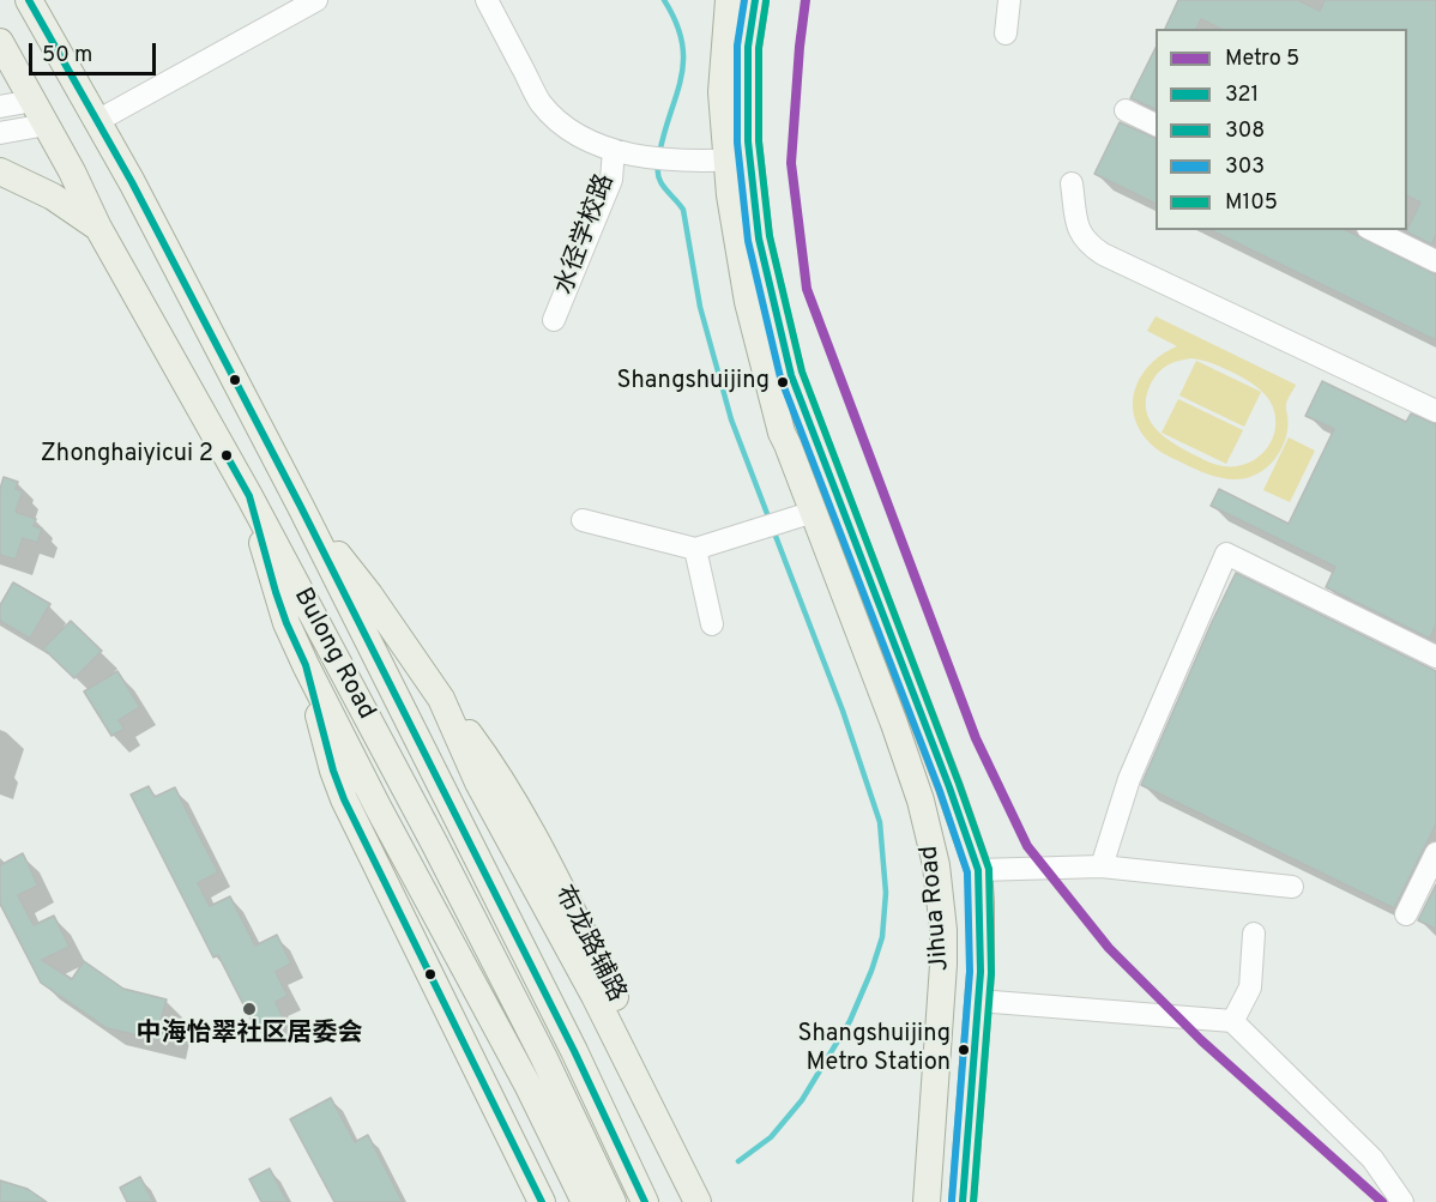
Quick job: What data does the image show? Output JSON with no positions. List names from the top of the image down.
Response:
{
  "streets": {
    "main road": ["Bulong Road", "Jihua Road", "布龙路辅路"],
    "street": ["水径学校路"]
  },
  "places": [
    "Shangshuijing",
    "Zhonghaiyicui 2",
    "中海怡翠社区居委会",
    "Shangshuijing Metro Station"
  ],
  "lines": [
    "metro line 5",
    "transit line 321",
    "transit line 308",
    "transit line 303",
    "transit line M105"
  ],
  "legend": [
    "Metro 5",
    "321",
    "308",
    "303",
    "M105"
  ],
  "scale_bar": "50 m"
}
